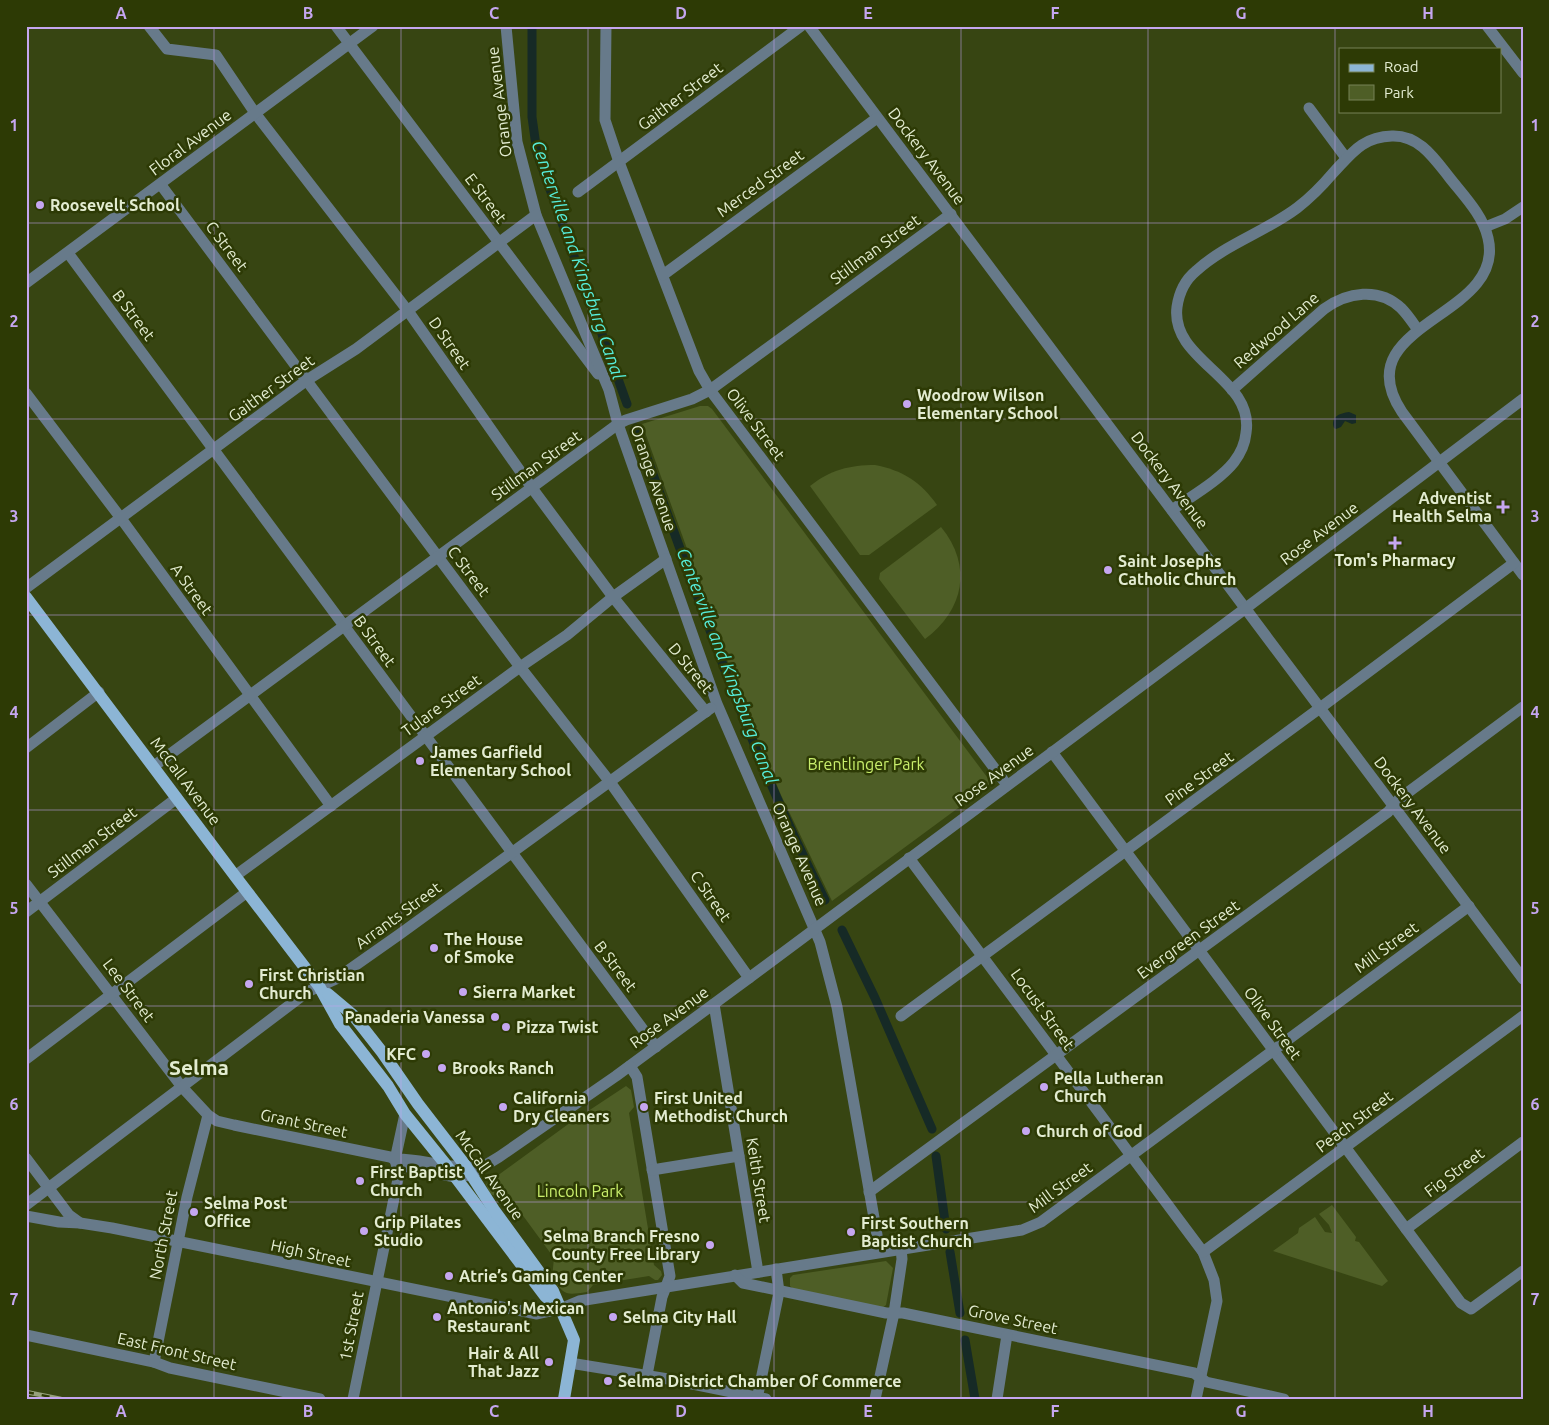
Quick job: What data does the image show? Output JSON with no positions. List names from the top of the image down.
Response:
{
  "streets": {
    "main road": ["McCall Avenue"],
    "street": [
      "Gaither Street",
      "Orange Avenue",
      "Floral Avenue",
      "Dockery Avenue",
      "Merced Street",
      "E Street",
      "C Street",
      "Stillman Street",
      "B Street",
      "Redwood Lane",
      "D Street",
      "Olive Street",
      "Rose Avenue",
      "A Street",
      "Tulare Street",
      "Pine Street",
      "Arrants Street",
      "Evergreen Street",
      "Mill Street",
      "Lee Street",
      "Locust Street",
      "Peach Street",
      "Grant Street",
      "Fig Street",
      "Keith Street",
      "North Street",
      "High Street",
      "Grove Street",
      "1st Street",
      "East Front Street"
    ]
  },
  "crossings": [
    ["Gaither Street", "Orange Avenue"],
    ["Gaither Street", "E Street"],
    ["Gaither Street", "C Street"],
    ["Gaither Street", "B Street"],
    ["Gaither Street", "D Street"],
    ["Gaither Street", "Olive Street"],
    ["Gaither Street", "A Street"],
    ["Orange Avenue", "E Street"],
    ["Orange Avenue", "Stillman Street"],
    ["Orange Avenue", "Rose Avenue"],
    ["Orange Avenue", "Tulare Street"],
    ["Orange Avenue", "Arrants Street"],
    ["Orange Avenue", "Evergreen Street"],
    ["Orange Avenue", "Mill Street"],
    ["Floral Avenue", "E Street"],
    ["Floral Avenue", "C Street"],
    ["Floral Avenue", "B Street"],
    ["Floral Avenue", "D Street"],
    ["Dockery Avenue", "Merced Street"],
    ["Dockery Avenue", "Stillman Street"],
    ["Dockery Avenue", "Rose Avenue"],
    ["Dockery Avenue", "Pine Street"],
    ["Dockery Avenue", "Evergreen Street"],
    ["Dockery Avenue", "Mill Street"],
    ["Merced Street", "Olive Street"],
    ["C Street", "Stillman Street"],
    ["C Street", "Rose Avenue"],
    ["C Street", "Tulare Street"],
    ["C Street", "Arrants Street"],
    ["Stillman Street", "B Street"],
    ["Stillman Street", "D Street"],
    ["Stillman Street", "Olive Street"],
    ["Stillman Street", "A Street"],
    ["Stillman Street", "McCall Avenue"],
    ["Stillman Street", "Lee Street"],
    ["B Street", "Rose Avenue"],
    ["B Street", "Tulare Street"],
    ["B Street", "Arrants Street"],
    ["D Street", "Tulare Street"],
    ["D Street", "Arrants Street"],
    ["Olive Street", "Rose Avenue"],
    ["Olive Street", "Pine Street"],
    ["Olive Street", "Evergreen Street"],
    ["Olive Street", "Mill Street"],
    ["Olive Street", "Peach Street"],
    ["Olive Street", "Fig Street"],
    ["Rose Avenue", "McCall Avenue"],
    ["Rose Avenue", "Locust Street"],
    ["Rose Avenue", "Grant Street"],
    ["Rose Avenue", "Keith Street"],
    ["A Street", "Tulare Street"],
    ["Tulare Street", "McCall Avenue"],
    ["Pine Street", "Locust Street"],
    ["McCall Avenue", "Arrants Street"],
    ["McCall Avenue", "Mill Street"],
    ["McCall Avenue", "Grant Street"],
    ["McCall Avenue", "High Street"],
    ["McCall Avenue", "1st Street"],
    ["Arrants Street", "Lee Street"],
    ["Evergreen Street", "Locust Street"],
    ["Mill Street", "Locust Street"],
    ["Mill Street", "Keith Street"],
    ["Mill Street", "High Street"],
    ["Mill Street", "Grove Street"],
    ["Lee Street", "Grant Street"],
    ["Lee Street", "North Street"],
    ["Locust Street", "Peach Street"],
    ["Locust Street", "Grove Street"],
    ["Grant Street", "North Street"],
    ["Grant Street", "1st Street"],
    ["North Street", "High Street"],
    ["North Street", "East Front Street"],
    ["High Street", "1st Street"]
  ],
  "districts": ["Selma"],
  "water": ["Centerville and Kingsburg Canal"],
  "parks": ["Brentlinger Park", "Lincoln Park"],
  "places": {
    "other": [
      "Roosevelt School",
      "Woodrow Wilson Elementary School",
      "Saint Josephs Catholic Church",
      "James Garfield Elementary School",
      "The House of Smoke",
      "First Christian Church",
      "Sierra Market",
      "Panaderia Vanessa",
      "Pizza Twist",
      "KFC",
      "Brooks Ranch",
      "Pella Lutheran Church",
      "California Dry Cleaners",
      "First United Methodist Church",
      "Church of God",
      "First Baptist Church",
      "Selma Post Office",
      "Grip Pilates Studio",
      "First Southern Baptist Church",
      "Selma Branch Fresno County Free Library",
      "Atrie’s Gaming Center",
      "Antonio's Mexican Restaurant",
      "Selma City Hall",
      "Hair & All That Jazz",
      "Selma District Chamber Of Commerce"
    ],
    "health": ["Adventist Health Selma", "Tom's Pharmacy"]
  },
  "legend": ["Road", "Park"],
  "grid": {
    "columns": [
      "A",
      "B",
      "C",
      "D",
      "E",
      "F",
      "G",
      "H"
    ],
    "rows": [
      "1",
      "2",
      "3",
      "4",
      "5",
      "6",
      "7"
    ]
  }
}
